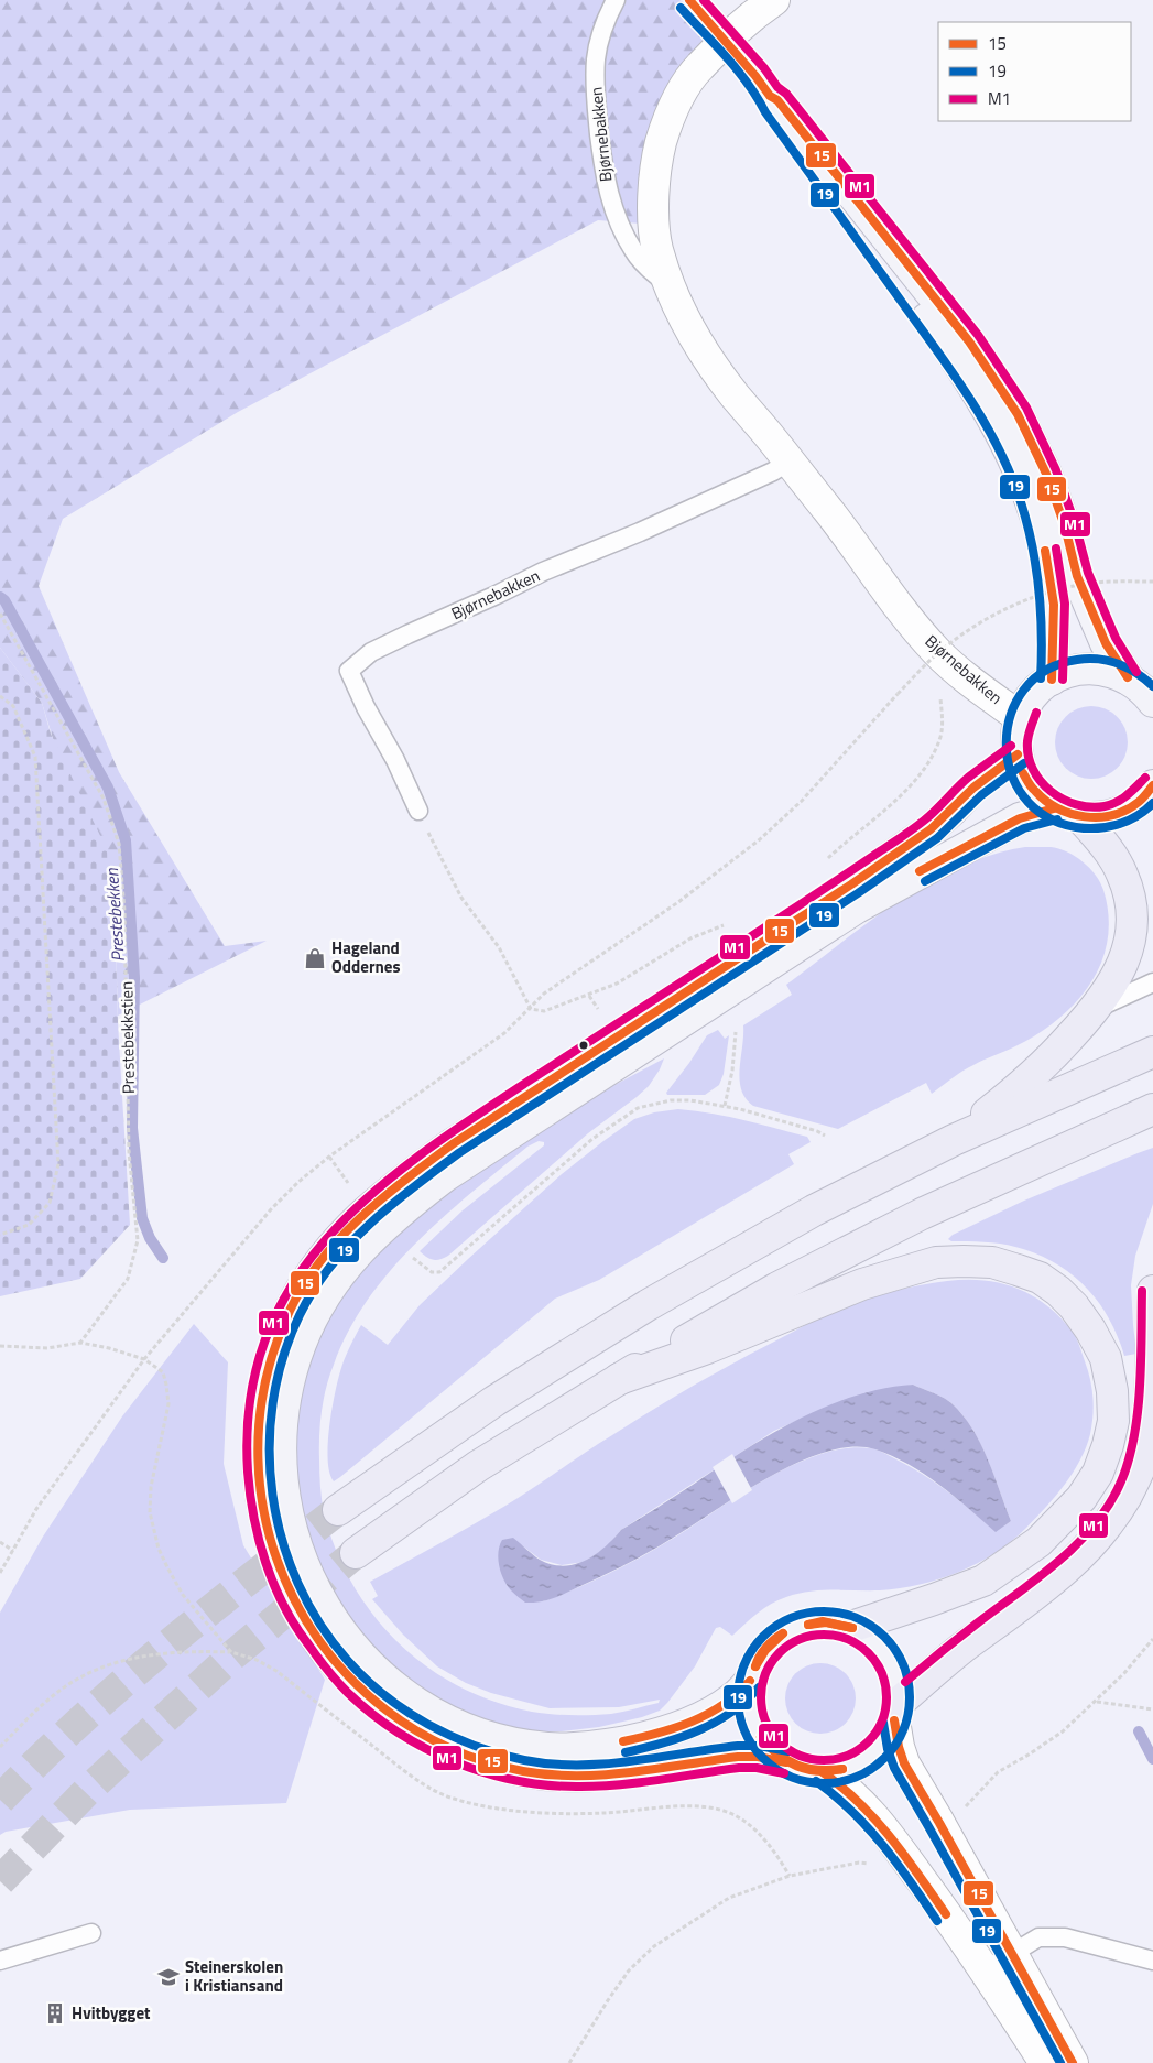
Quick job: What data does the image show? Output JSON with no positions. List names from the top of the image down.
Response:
{
  "streets": {
    "street": ["Bjørnebakken"],
    "path": ["Prestebekkstien"]
  },
  "water": ["Prestebekken"],
  "places": {
    "shop": ["Hageland Oddernes"],
    "school or university": ["Steinerskolen i Kristiansand"],
    "building": ["Hvitbygget"]
  },
  "lines": ["transit line 15", "transit line M1", "transit line 19"],
  "legend": ["15", "19", "M1"]
}
